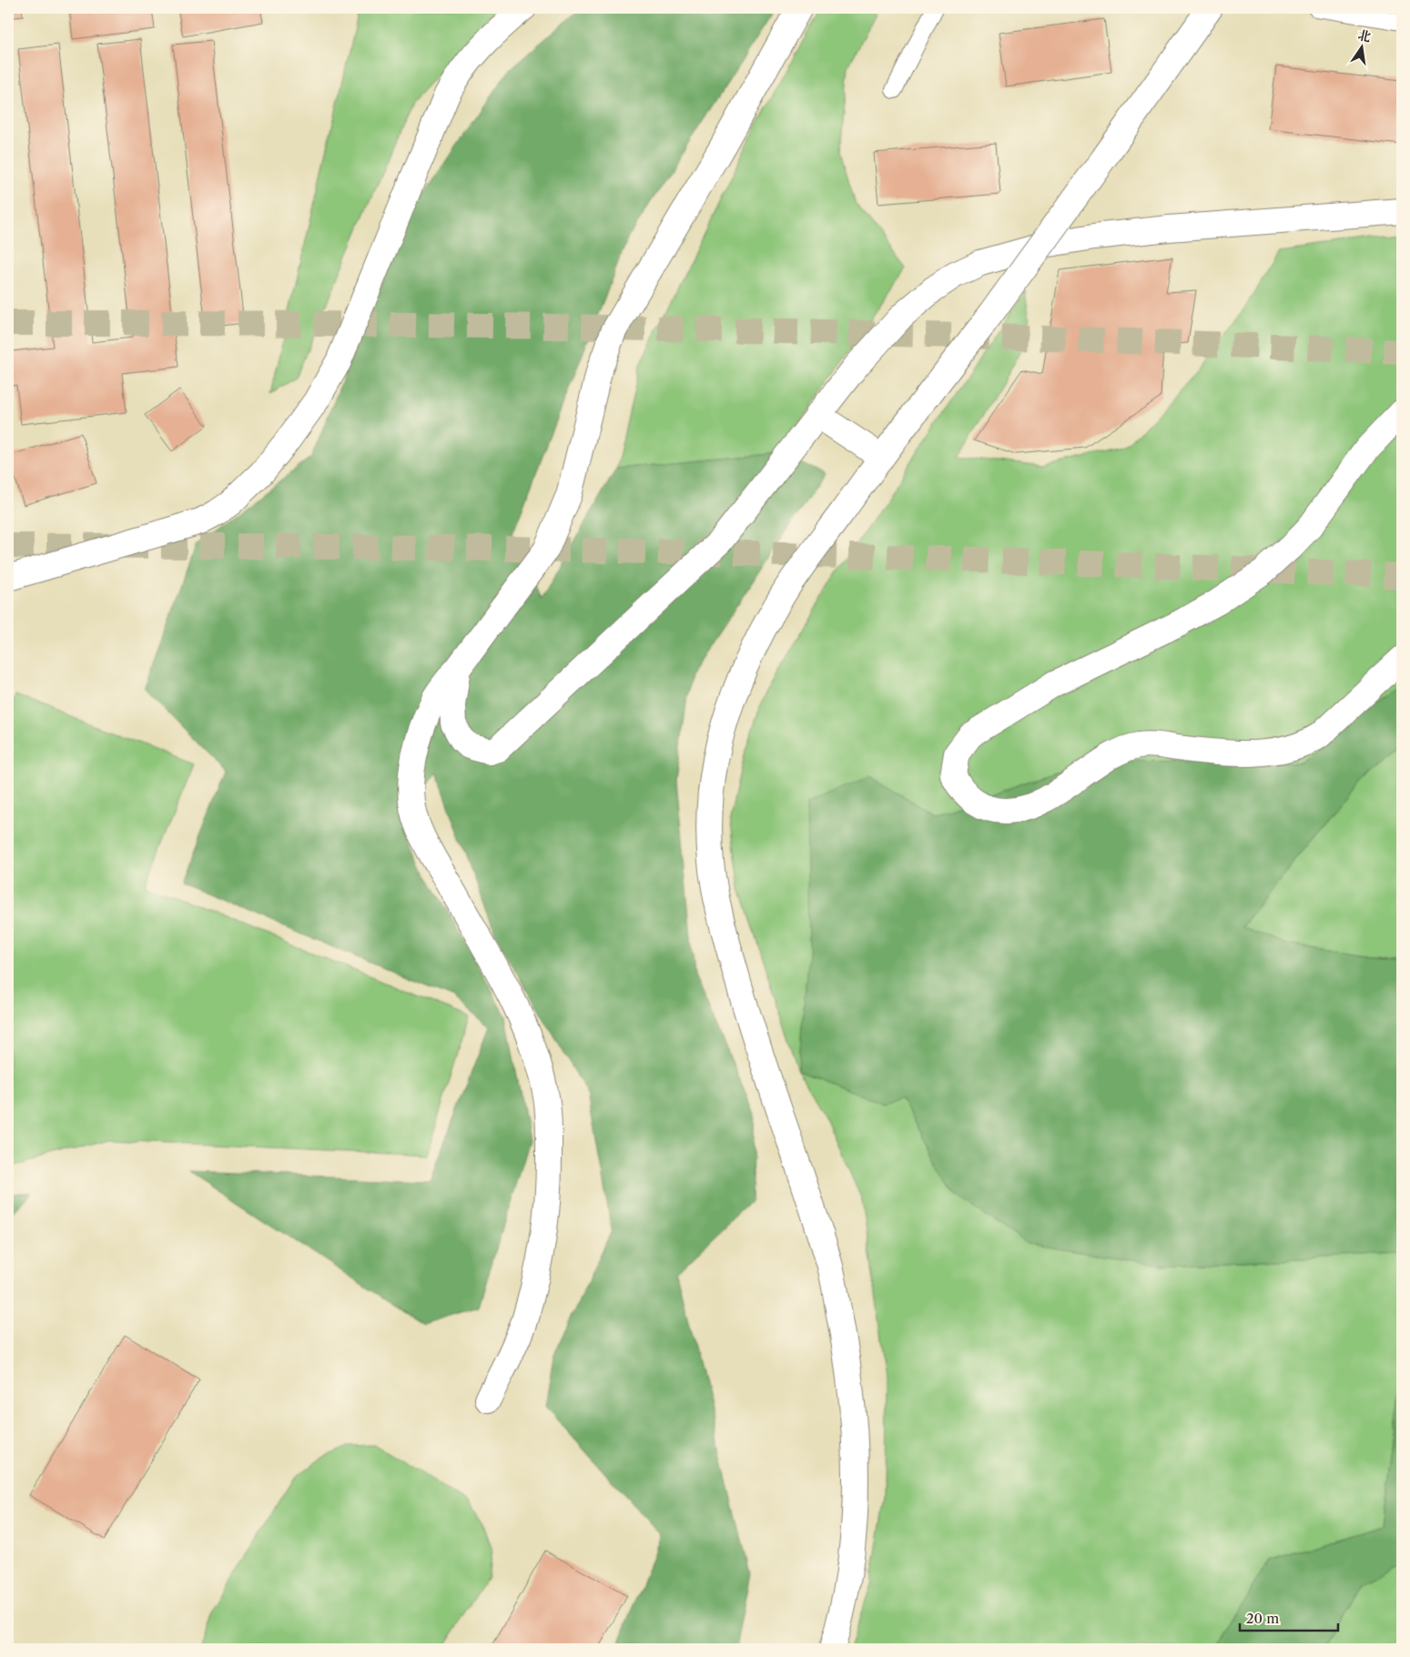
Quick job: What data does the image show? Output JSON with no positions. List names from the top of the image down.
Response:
{
  "scale_bar": "20 m",
  "north": "top"
}
